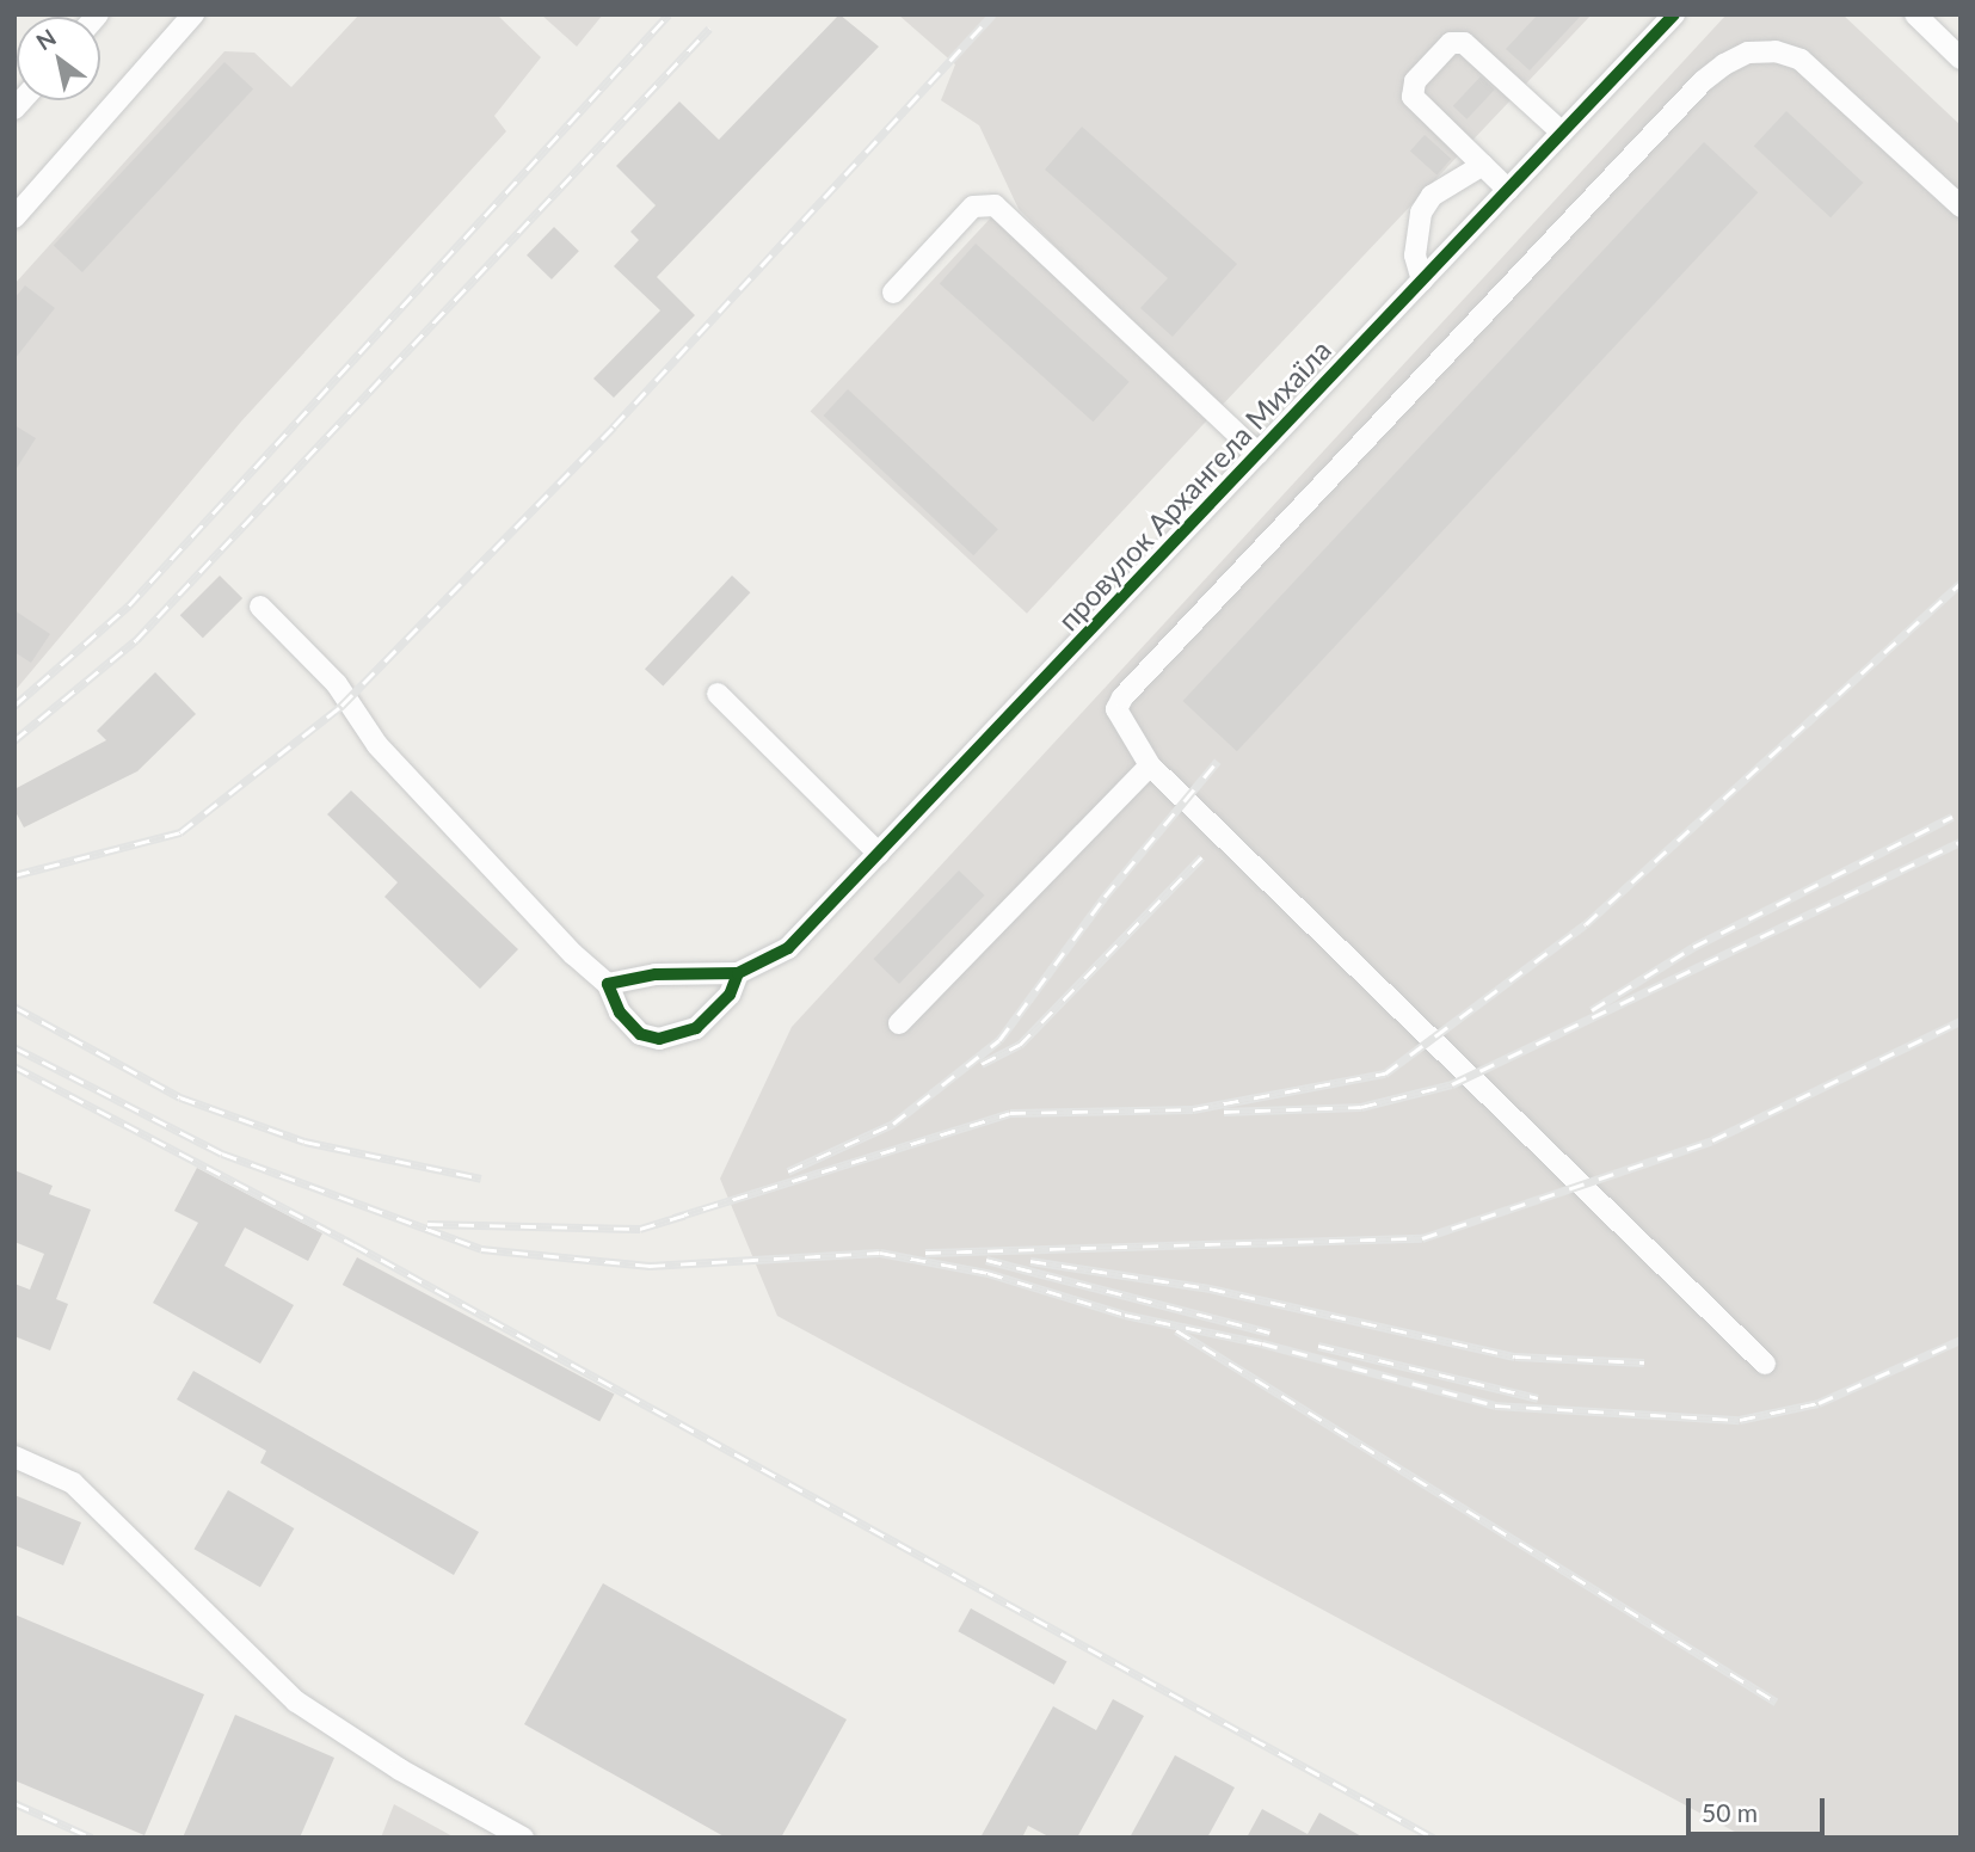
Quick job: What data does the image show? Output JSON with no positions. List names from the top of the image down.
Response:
{
  "streets": {
    "street": ["провулок Архангела Михаїла"]
  },
  "scale_bar": "50 m",
  "north": "top left"
}
